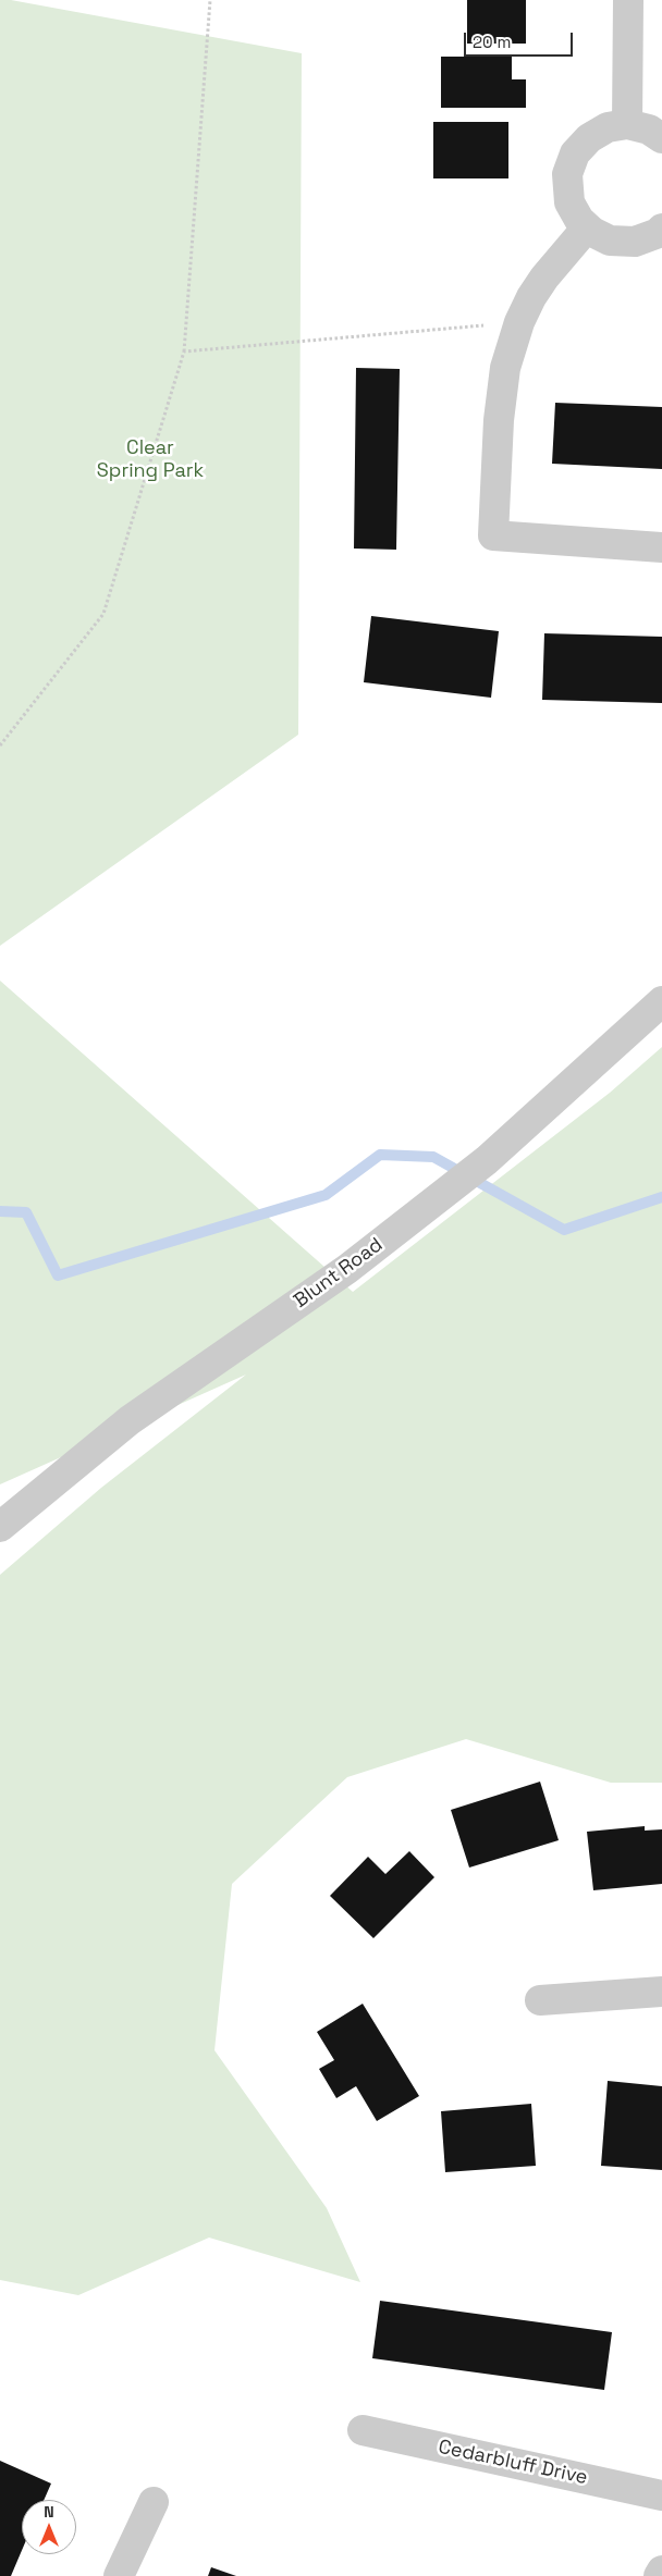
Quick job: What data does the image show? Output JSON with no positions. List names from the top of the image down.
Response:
{
  "streets": {
    "street": ["Blunt Road", "Cedarbluff Drive"]
  },
  "parks": ["Clear Spring Park"],
  "scale_bar": "20 m",
  "north": "top"
}
